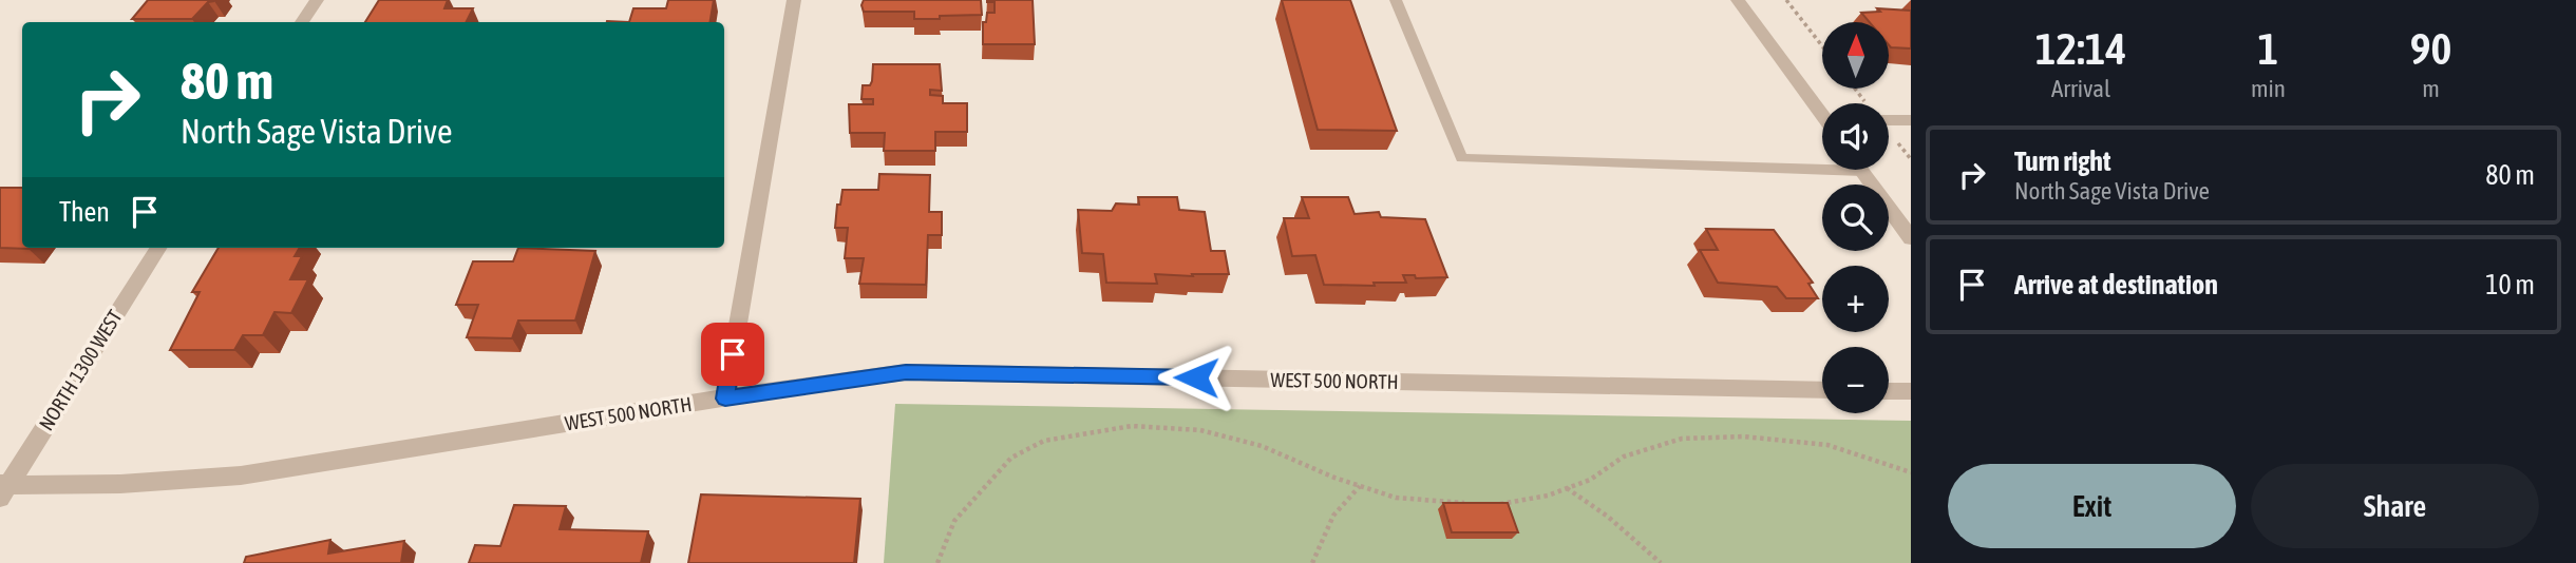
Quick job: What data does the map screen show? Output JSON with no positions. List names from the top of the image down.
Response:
{
  "streets": {
    "street": ["NORTH 1300 WEST", "WEST 500 NORTH"]
  },
  "crossings": [
    ["NORTH 1300 WEST", "WEST 500 NORTH"]
  ],
  "north": "top",
  "page": {
    "eta": [
      "12:14",
      "Arrival",
      "1",
      "min",
      "90",
      "m"
    ],
    "map_buttons": ["+", "−"],
    "turn": ["80 m", "North Sage Vista Drive"],
    "list": [
      {
        "name": "Turn right",
        "note": "North Sage Vista Drive",
        "value": "80 m"
      },
      {
        "name": "Arrive at destination",
        "value": "10 m"
      }
    ],
    "then": "Then",
    "buttons": ["Exit", "Share"]
  }
}
